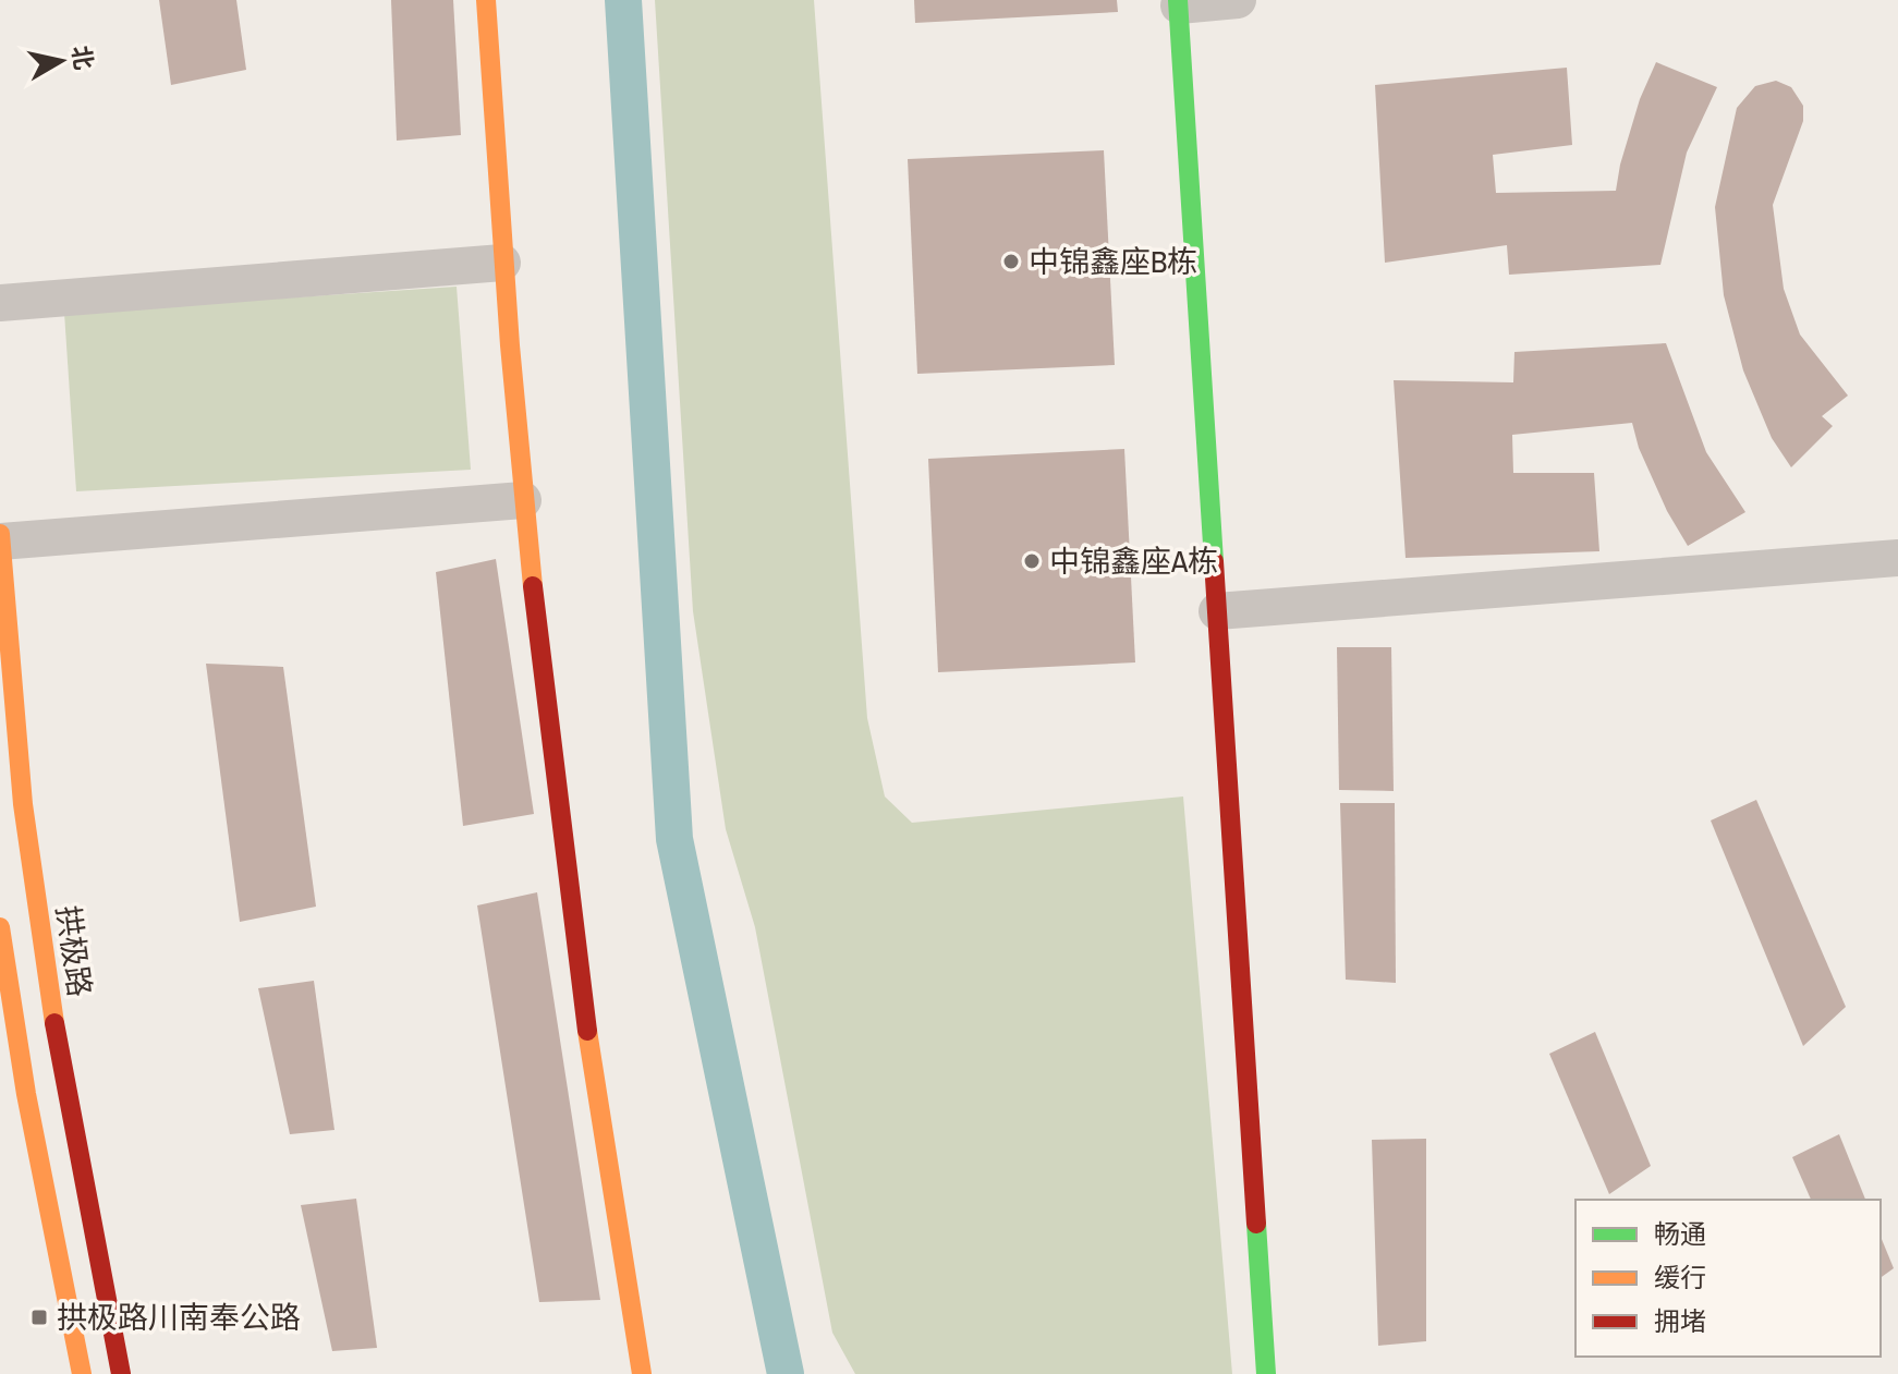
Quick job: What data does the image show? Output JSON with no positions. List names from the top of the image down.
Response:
{
  "streets": {
    "street": ["拱极路"]
  },
  "places": {
    "other": ["中锦鑫座B栋", "中锦鑫座A栋"],
    "transit": ["拱极路川南奉公路"]
  },
  "legend": ["畅通", "缓行", "拥堵"],
  "north": "right"
}
